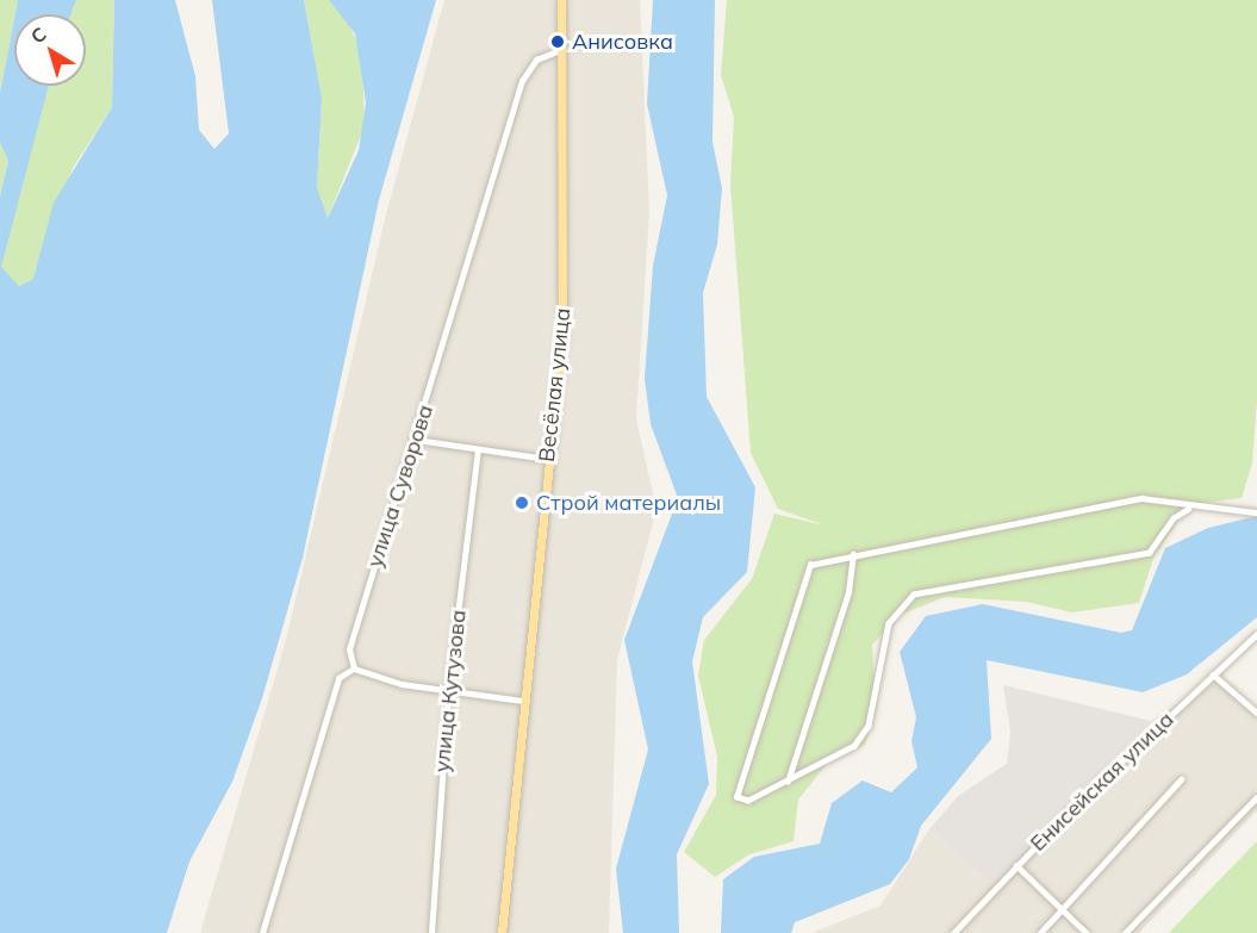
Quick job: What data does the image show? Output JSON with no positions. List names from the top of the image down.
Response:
{
  "streets": {
    "main road": ["Весёлая улица"],
    "street": ["улица Суворова", "улица Кутузова", "Енисейская улица"]
  },
  "crossings": [
    ["Весёлая улица", "улица Суворова"]
  ],
  "places": ["Анисовка", "Строй материалы"],
  "north": "top left"
}
